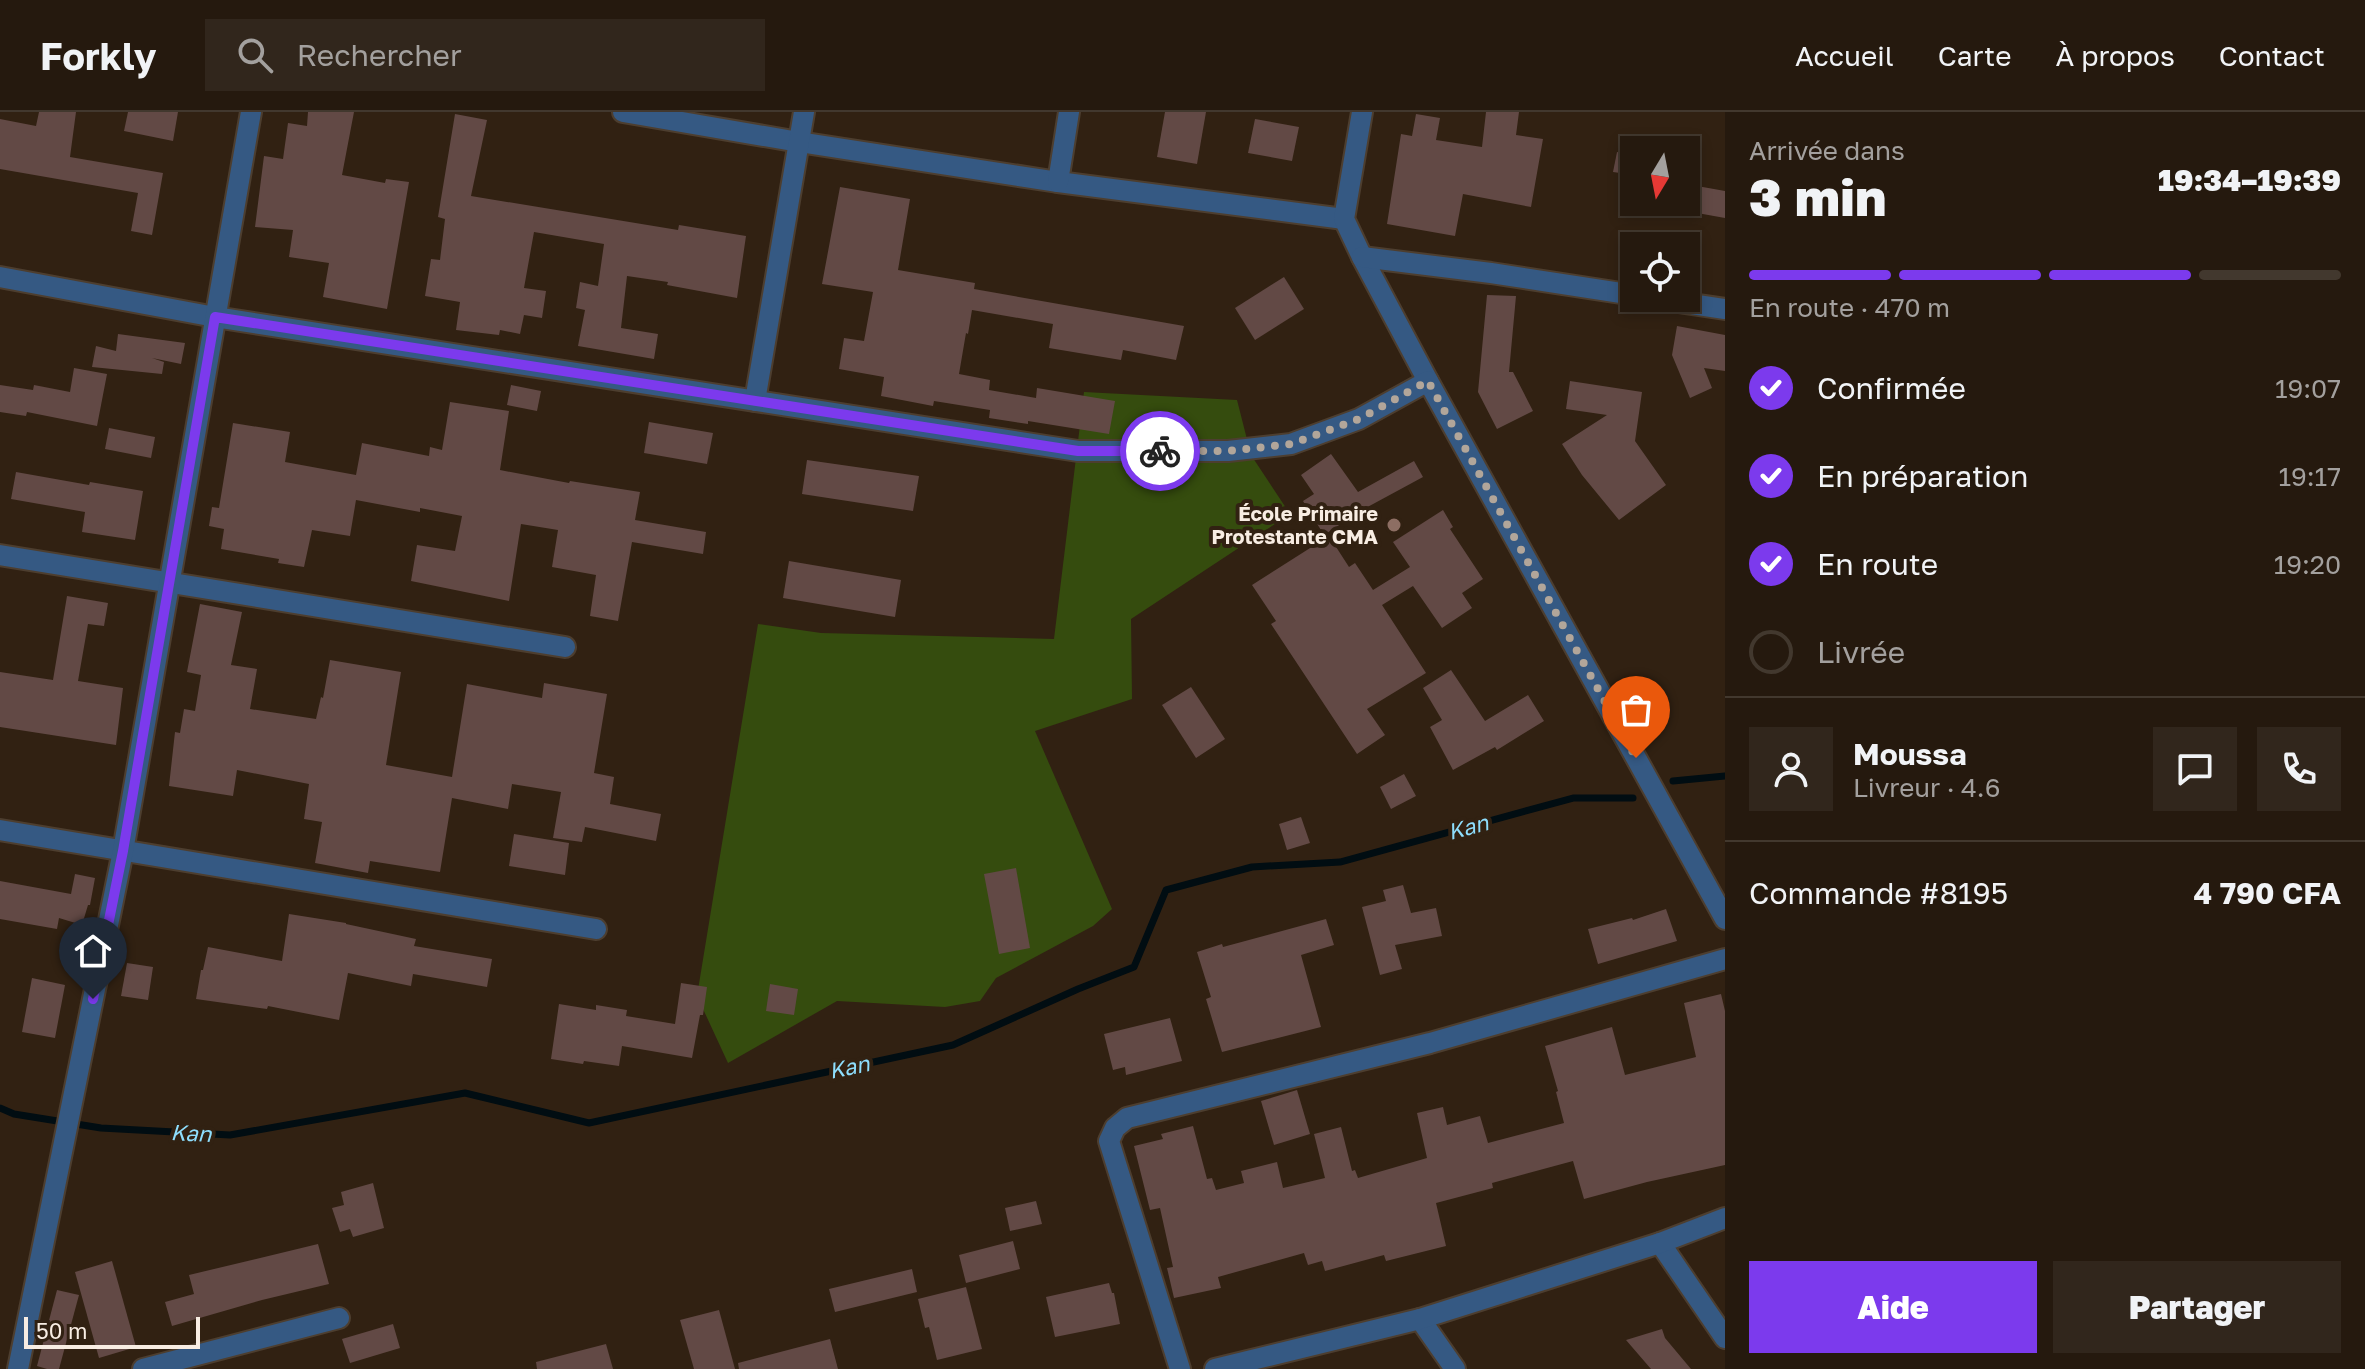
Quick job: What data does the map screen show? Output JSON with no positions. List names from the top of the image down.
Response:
{
  "water": ["Kan"],
  "places": ["École Primaire Protestante CMA"],
  "scale_bar": "50 m",
  "north": "bottom",
  "page": {
    "header": "Forkly",
    "search": "Rechercher",
    "nav": [
      "Accueil",
      "Carte",
      "À propos",
      "Contact"
    ],
    "heading": ["3 min", "Arrivée dans", "19:34–19:39"],
    "panel": [
      "Moussa",
      "Livreur · 4.6",
      "Commande #8195",
      "4 790 CFA"
    ],
    "bar": "En route · 470 m",
    "list": [
      ["Confirmée", "19:07"],
      ["En préparation", "19:17"],
      ["En route", "19:20"],
      "Livrée"
    ],
    "buttons": ["Aide", "Partager"],
    "scale": "50 m"
  }
}
